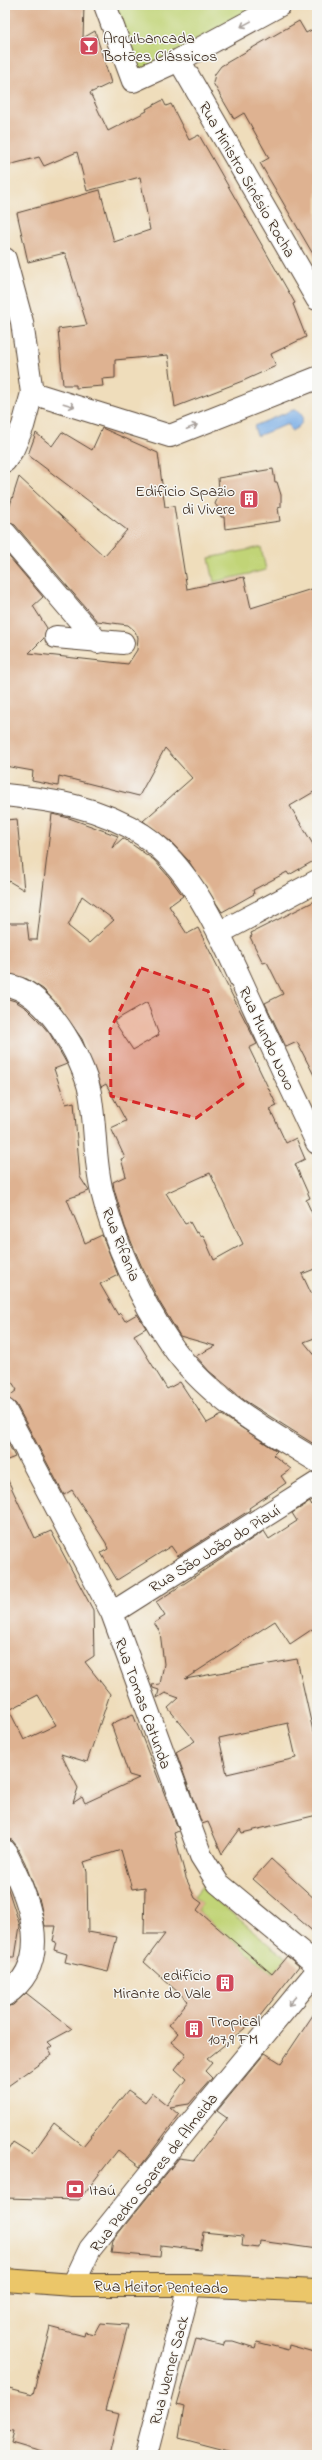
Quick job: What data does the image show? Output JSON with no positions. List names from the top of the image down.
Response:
{
  "streets": {
    "main road": ["Rua Heitor Penteado"],
    "street": [
      "Rua Ministro Sinésio Rocha",
      "Rua Mundo Novo",
      "Rua Rifania",
      "Rua São João do Piauí",
      "Rua Tomas Catunda",
      "Rua Pedro Soares de Almeida",
      "Rua Werner Sack"
    ]
  },
  "crossings": [
    ["Rua São João do Piauí", "Rua Tomas Catunda"],
    ["Rua Pedro Soares de Almeida", "Rua Heitor Penteado"],
    ["Rua Heitor Penteado", "Rua Werner Sack"]
  ],
  "one_way": ["Rua Pedro Soares de Almeida"],
  "places": {
    "bar": ["Arquibancada Botões Clássicos"],
    "building": ["Edifício Spazio di Vivere", "edifício Mirante do Vale", "Tropical 107,9 FM"],
    "bank": ["Itaú"]
  }
}
